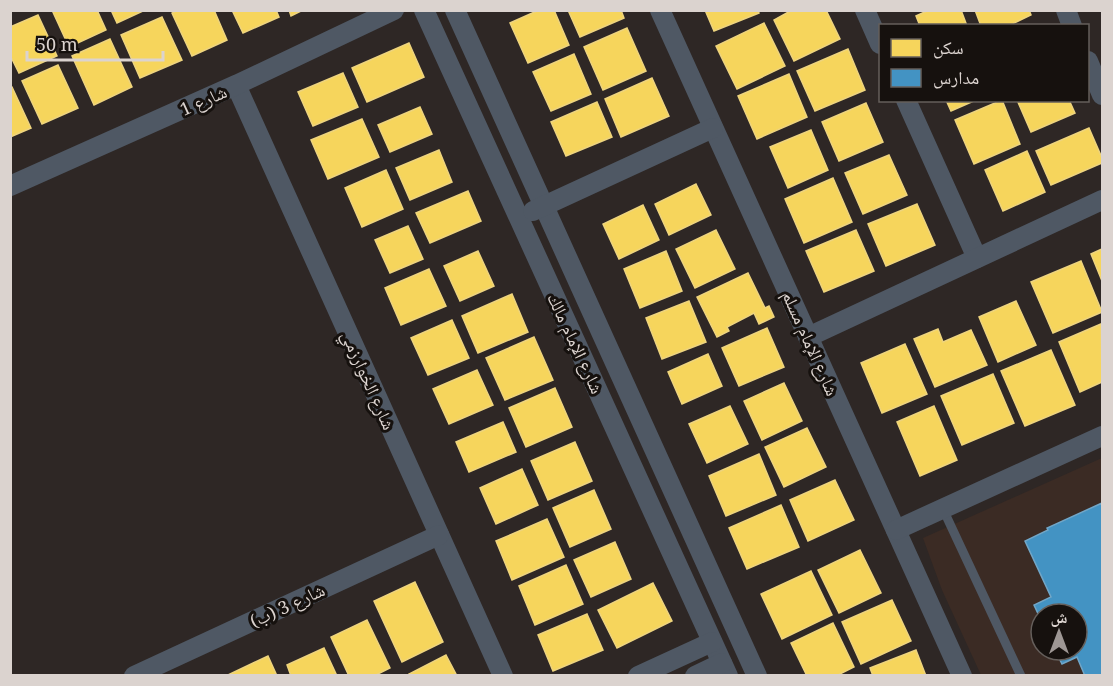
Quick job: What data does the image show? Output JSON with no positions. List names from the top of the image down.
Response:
{
  "streets": {
    "street": [
      "شارع 1",
      "شارع الإمام مالك",
      "شارع الإمام مسلم",
      "شارع الخوارزمي",
      "شارع 3 (ب)"
    ]
  },
  "crossings": [
    ["شارع 1", "شارع الخوارزمي"],
    ["شارع الخوارزمي", "شارع 3 (ب)"]
  ],
  "legend": ["سكن", "مدارس"],
  "scale_bar": "50 m",
  "north": "top"
}
